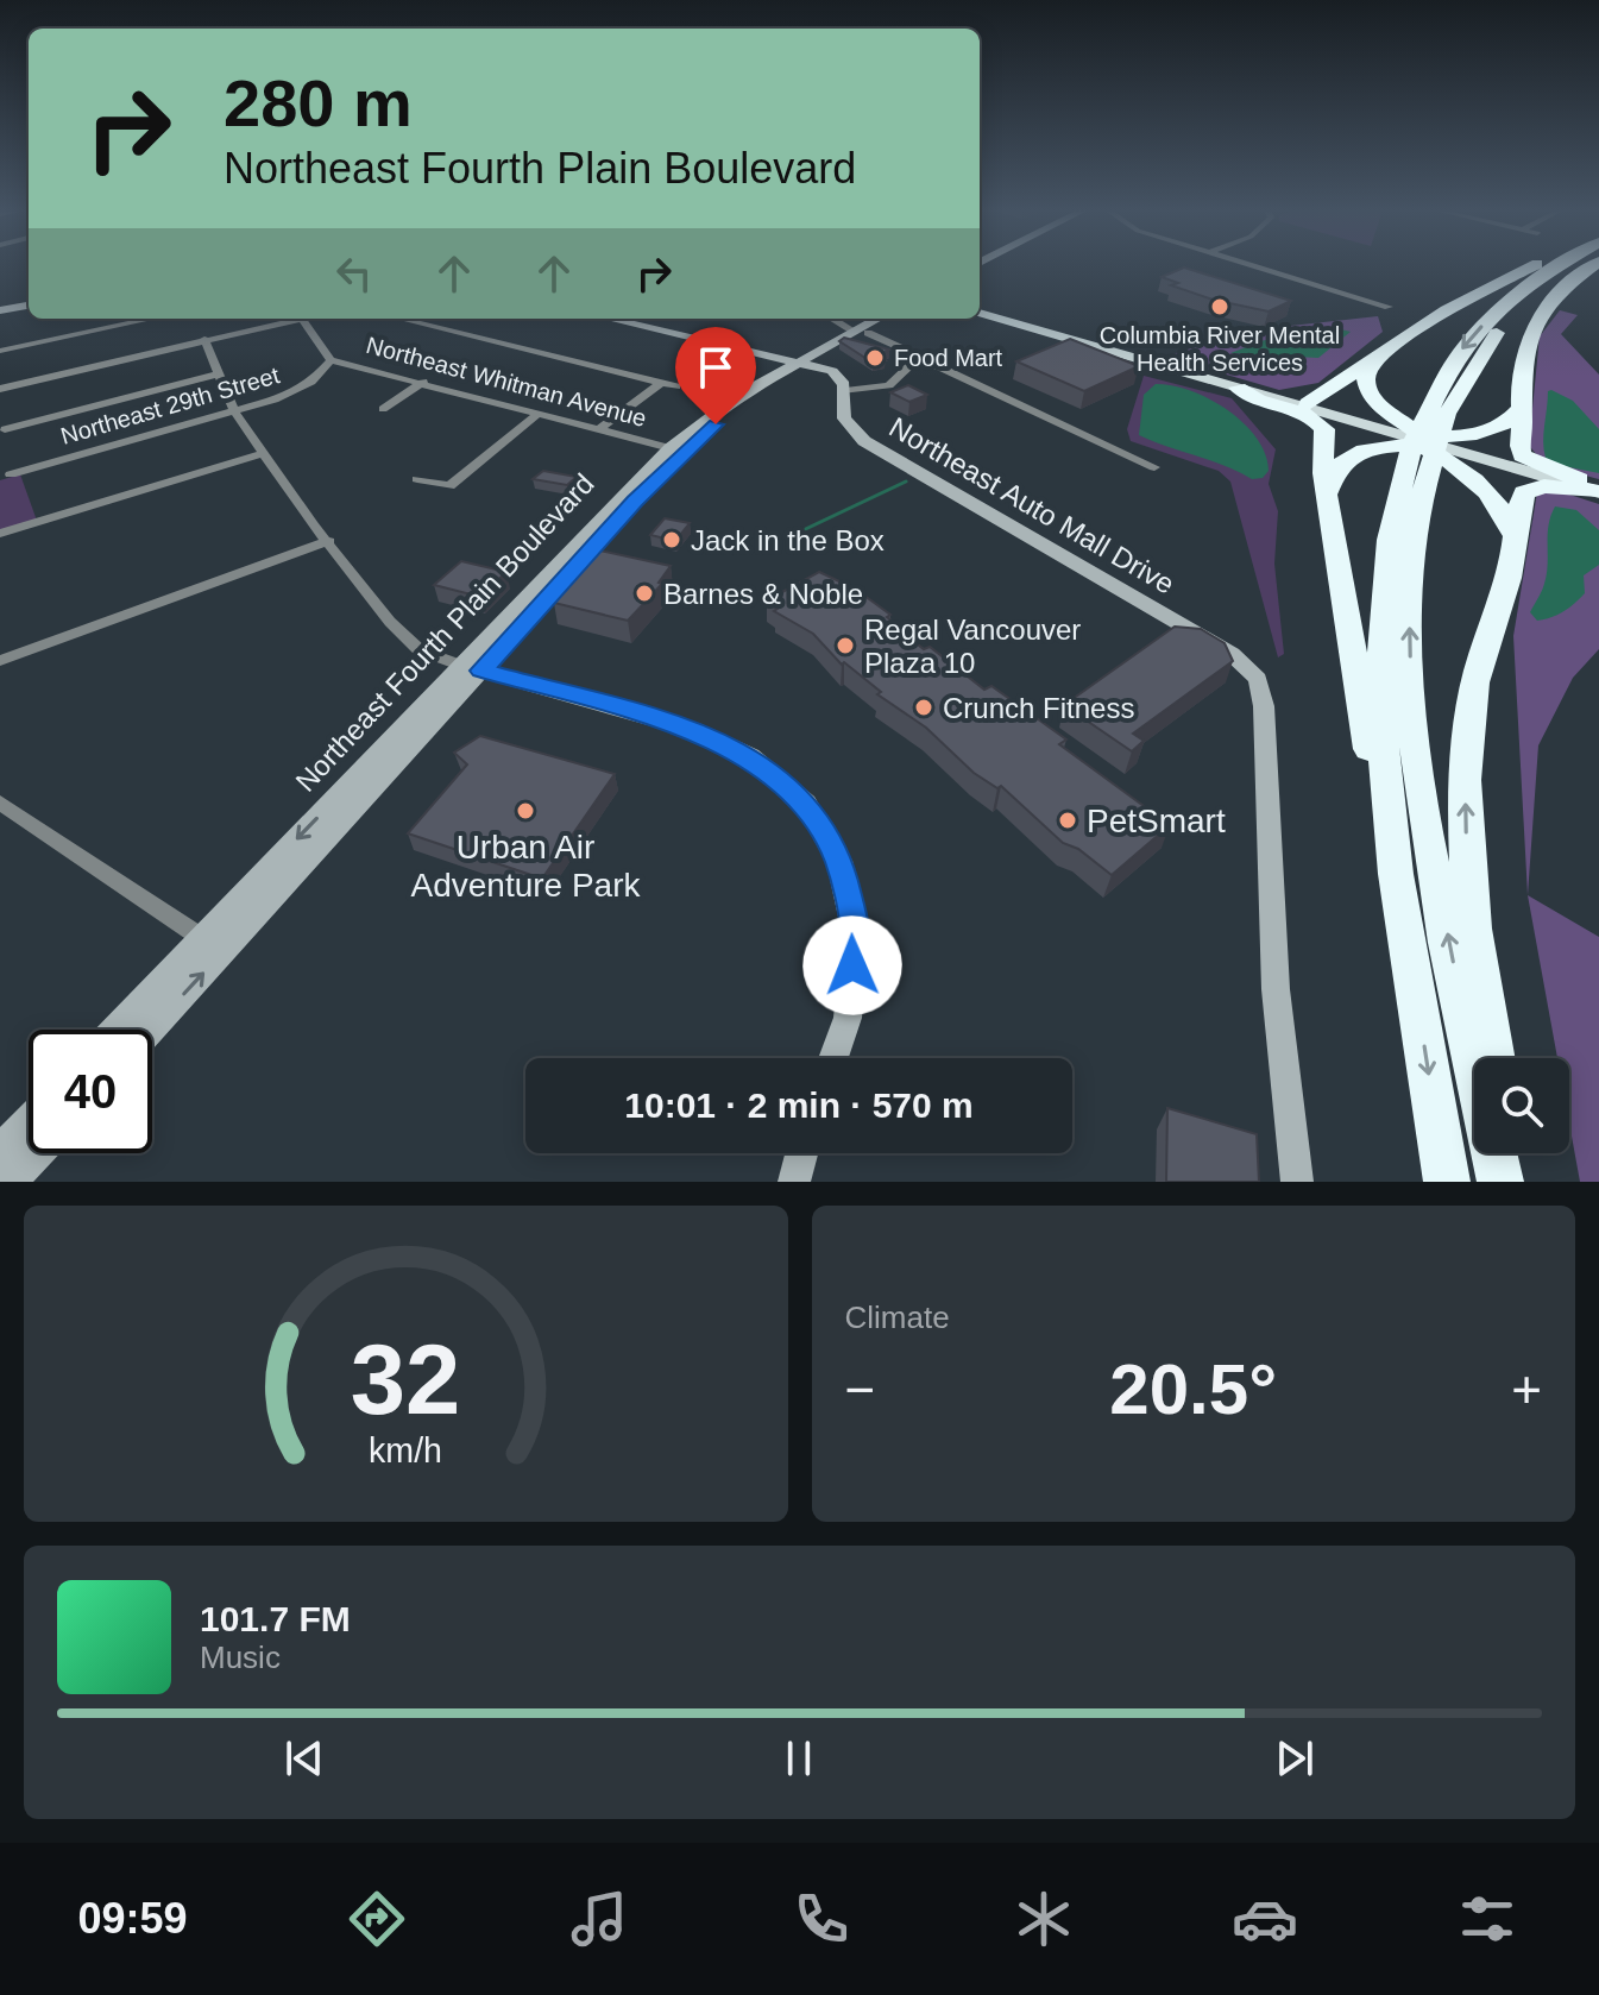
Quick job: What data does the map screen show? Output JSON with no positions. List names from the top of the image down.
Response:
{
  "streets": {
    "main road": ["Northeast Auto Mall Drive", "Northeast Fourth Plain Boulevard"],
    "street": ["Northeast Whitman Avenue", "Northeast 29th Street"]
  },
  "crossings": [
    ["Northeast Whitman Avenue", "Northeast 29th Street"],
    ["Northeast Whitman Avenue", "Northeast Fourth Plain Boulevard"]
  ],
  "places": [
    "Columbia River Mental Health Services",
    "Food Mart",
    "Jack in the Box",
    "Barnes & Noble",
    "Regal Vancouver Plaza 10",
    "Crunch Fitness",
    "Urban Air Adventure Park",
    "PetSmart"
  ],
  "page": {
    "turn": ["280 m", "Northeast Fourth Plain Boulevard"],
    "limit": "40",
    "trip": "10:01 · 2 min · 570 m",
    "tile": "Climate",
    "heat": ["−", "20.5°", "+"],
    "song": ["101.7 FM", "Music"],
    "tabs": "09:59",
    "gauge": ["32", "km/h"]
  }
}
